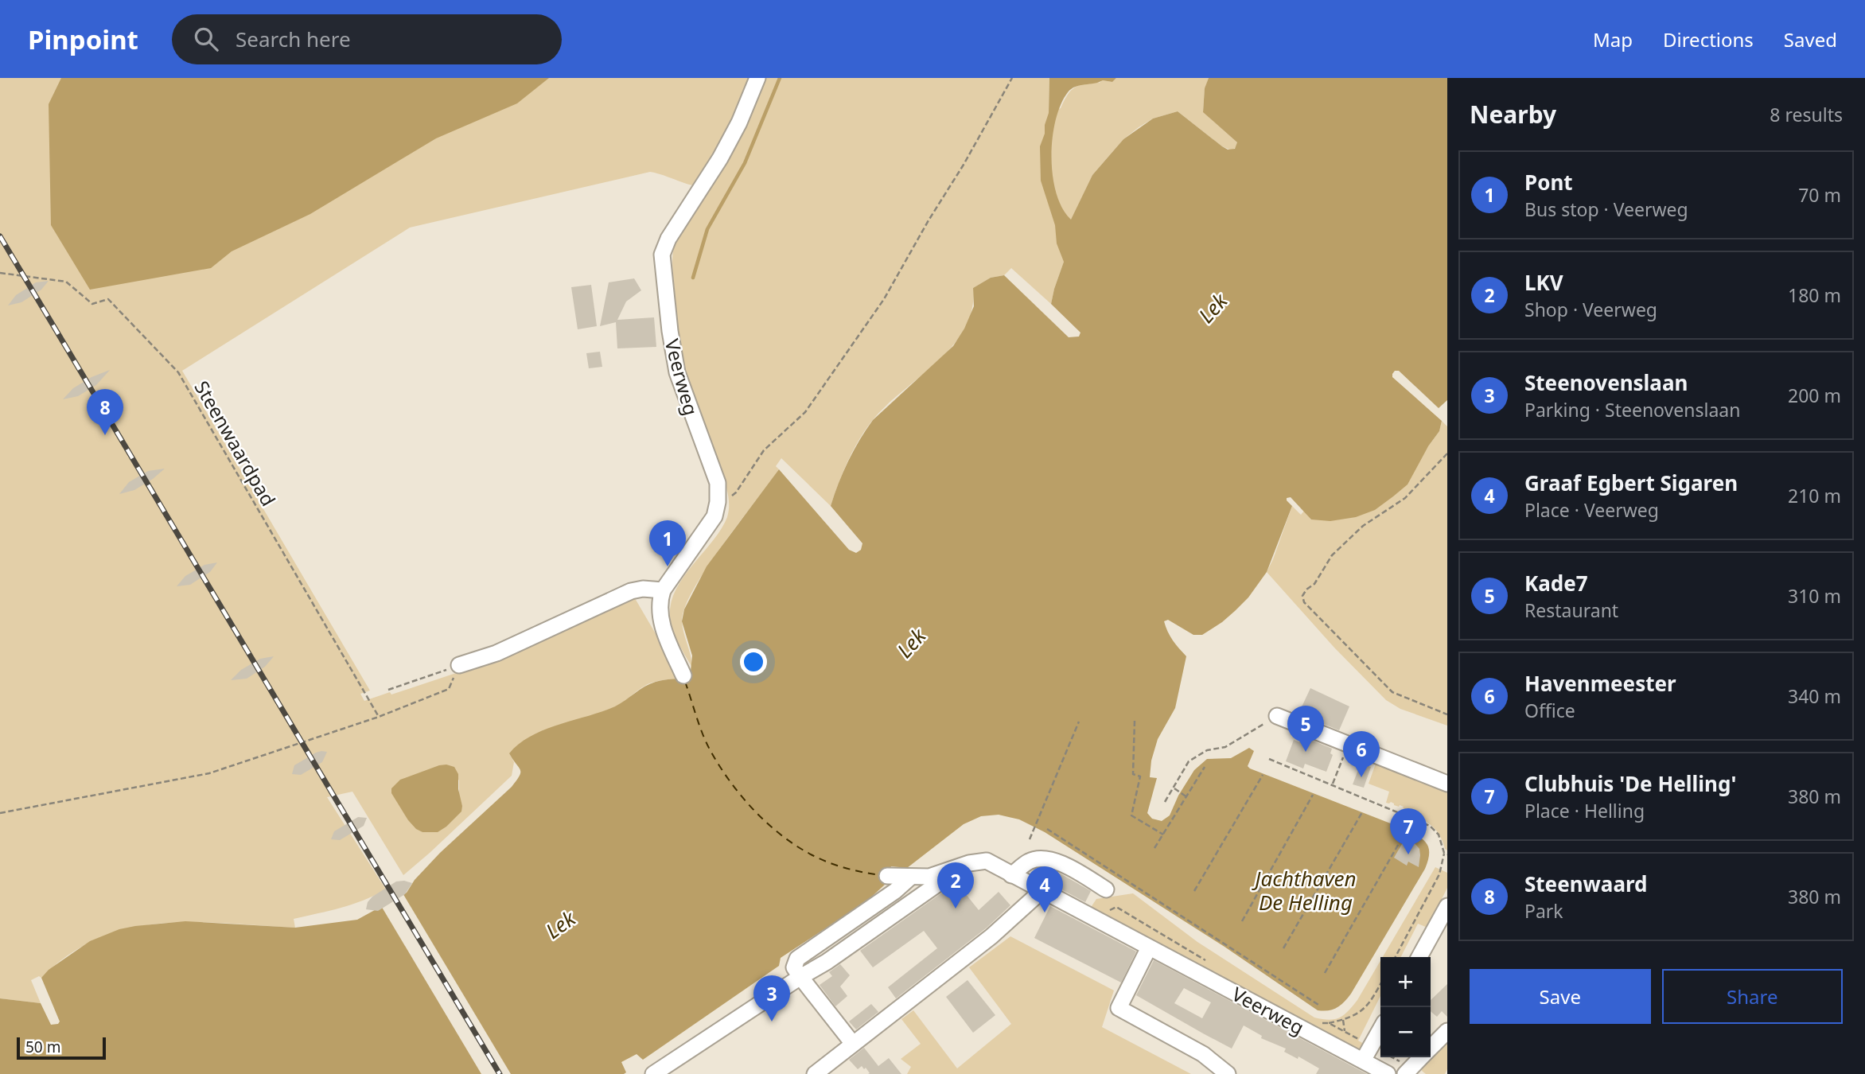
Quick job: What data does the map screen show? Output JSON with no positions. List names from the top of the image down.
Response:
{
  "streets": {
    "street": ["Veerweg"],
    "path": ["Steenwaardpad"]
  },
  "water": ["Lek", "Jachthaven De Helling"],
  "scale_bar": "50 m",
  "page": {
    "header": "Pinpoint",
    "search": "Search here",
    "nav": ["Map", "Directions", "Saved"],
    "heading": ["Nearby", "8 results"],
    "list": [
      {
        "mark": "1",
        "name": "Pont",
        "note": "Bus stop · Veerweg",
        "value": "70 m"
      },
      {
        "mark": "2",
        "name": "LKV",
        "note": "Shop · Veerweg",
        "value": "180 m"
      },
      {
        "mark": "3",
        "name": "Steenovenslaan",
        "note": "Parking · Steenovenslaan",
        "value": "200 m"
      },
      {
        "mark": "4",
        "name": "Graaf Egbert Sigaren",
        "note": "Place · Veerweg",
        "value": "210 m"
      },
      {
        "mark": "5",
        "name": "Kade7",
        "note": "Restaurant",
        "value": "310 m"
      },
      {
        "mark": "6",
        "name": "Havenmeester",
        "note": "Office",
        "value": "340 m"
      },
      {
        "mark": "7",
        "name": "Clubhuis 'De Helling'",
        "note": "Place · Helling",
        "value": "380 m"
      },
      {
        "mark": "8",
        "name": "Steenwaard",
        "note": "Park",
        "value": "380 m"
      }
    ],
    "pins": [
      "8",
      "1",
      "5",
      "6",
      "7",
      "2",
      "4",
      "3"
    ],
    "buttons": ["Save", "Share"],
    "map_buttons": ["+", "−"],
    "scale": "50 m"
  }
}
